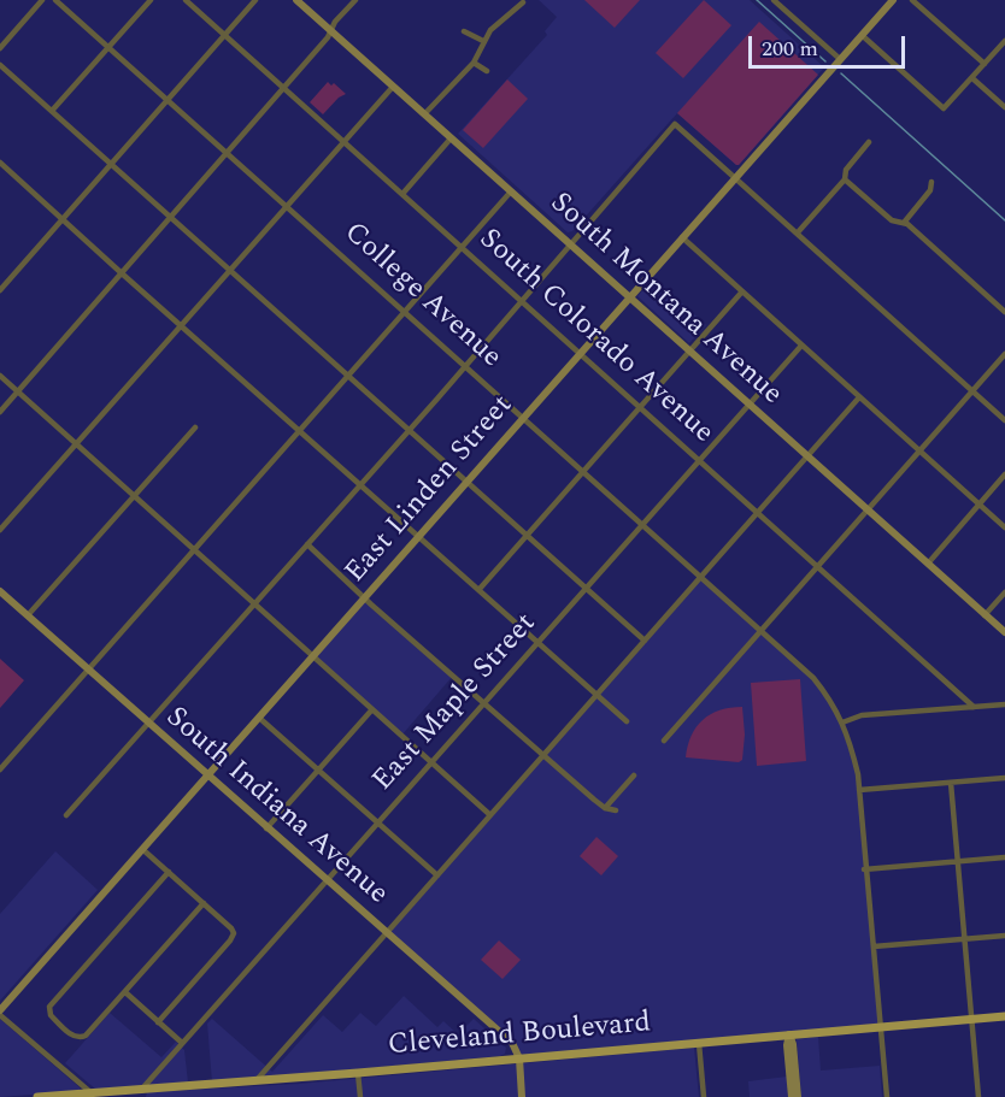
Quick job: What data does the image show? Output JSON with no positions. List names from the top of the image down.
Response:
{
  "streets": {
    "main road": [
      "South Montana Avenue",
      "East Linden Street",
      "South Indiana Avenue",
      "Cleveland Boulevard"
    ],
    "street": ["College Avenue", "South Colorado Avenue", "East Maple Street"]
  },
  "crossings": [
    ["College Avenue", "East Linden Street"],
    ["College Avenue", "East Maple Street"],
    ["College Avenue", "Cleveland Boulevard"],
    ["South Montana Avenue", "East Linden Street"],
    ["South Montana Avenue", "East Maple Street"],
    ["South Colorado Avenue", "East Linden Street"],
    ["South Colorado Avenue", "East Maple Street"],
    ["East Linden Street", "South Indiana Avenue"],
    ["East Maple Street", "South Indiana Avenue"],
    ["East Maple Street", "Cleveland Boulevard"],
    ["South Indiana Avenue", "Cleveland Boulevard"]
  ],
  "scale_bar": "200 m"
}
